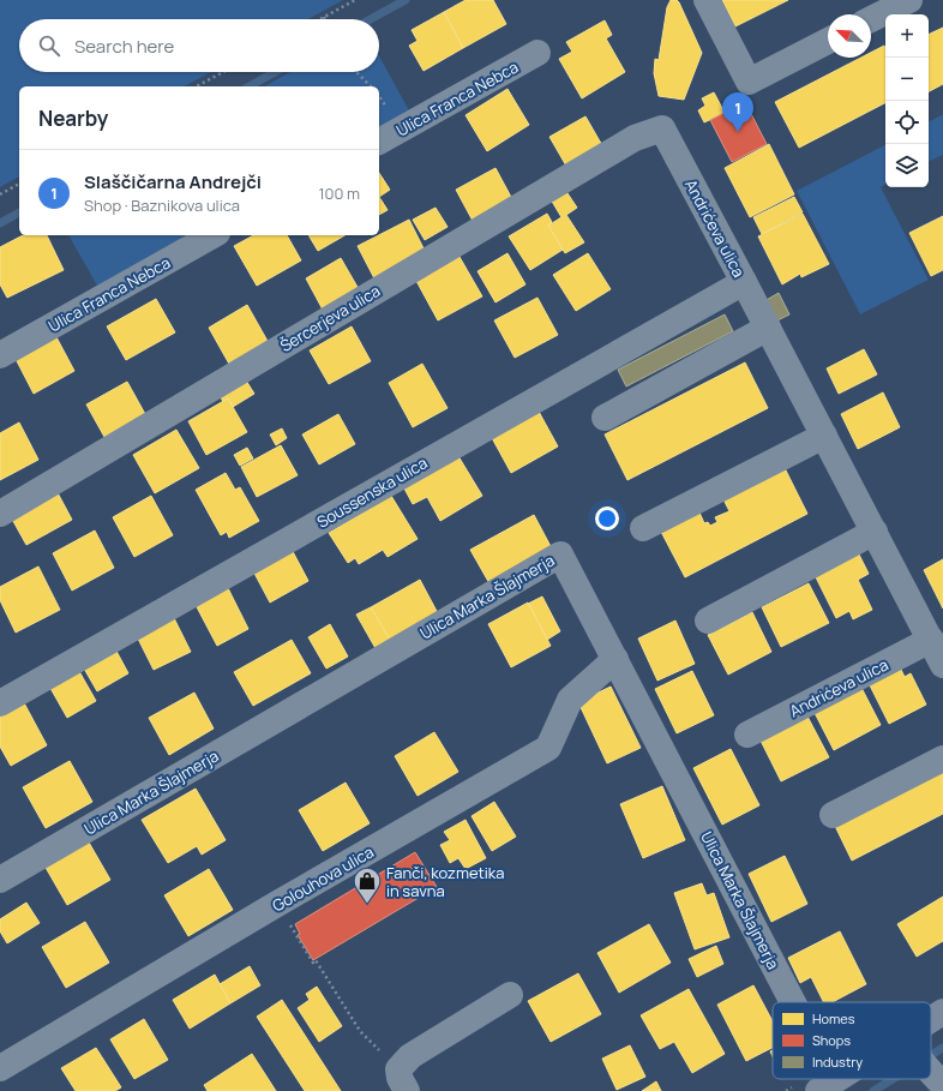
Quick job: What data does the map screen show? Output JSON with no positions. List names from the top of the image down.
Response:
{
  "streets": {
    "street": [
      "Ulica Franca Nebca",
      "Andrićeva ulica",
      "Šercerjeva ulica",
      "Soussenska ulica",
      "Ulica Marka Šlajmerja",
      "Golouhova ulica"
    ]
  },
  "crossings": [
    ["Andrićeva ulica", "Šercerjeva ulica"],
    ["Andrićeva ulica", "Soussenska ulica"],
    ["Ulica Marka Šlajmerja", "Golouhova ulica"]
  ],
  "places": {
    "shop": ["Fanči, kozmetika in savna"]
  },
  "legend": ["Homes", "Shops", "Industry"],
  "north": "top left",
  "page": {
    "map_buttons": ["+", "−"],
    "search": "Search here",
    "heading": "Nearby",
    "pins": "1",
    "list": [
      {
        "mark": "1",
        "name": "Slaščičarna Andrejči",
        "note": "Shop · Baznikova ulica",
        "value": "100 m"
      }
    ]
  }
}
